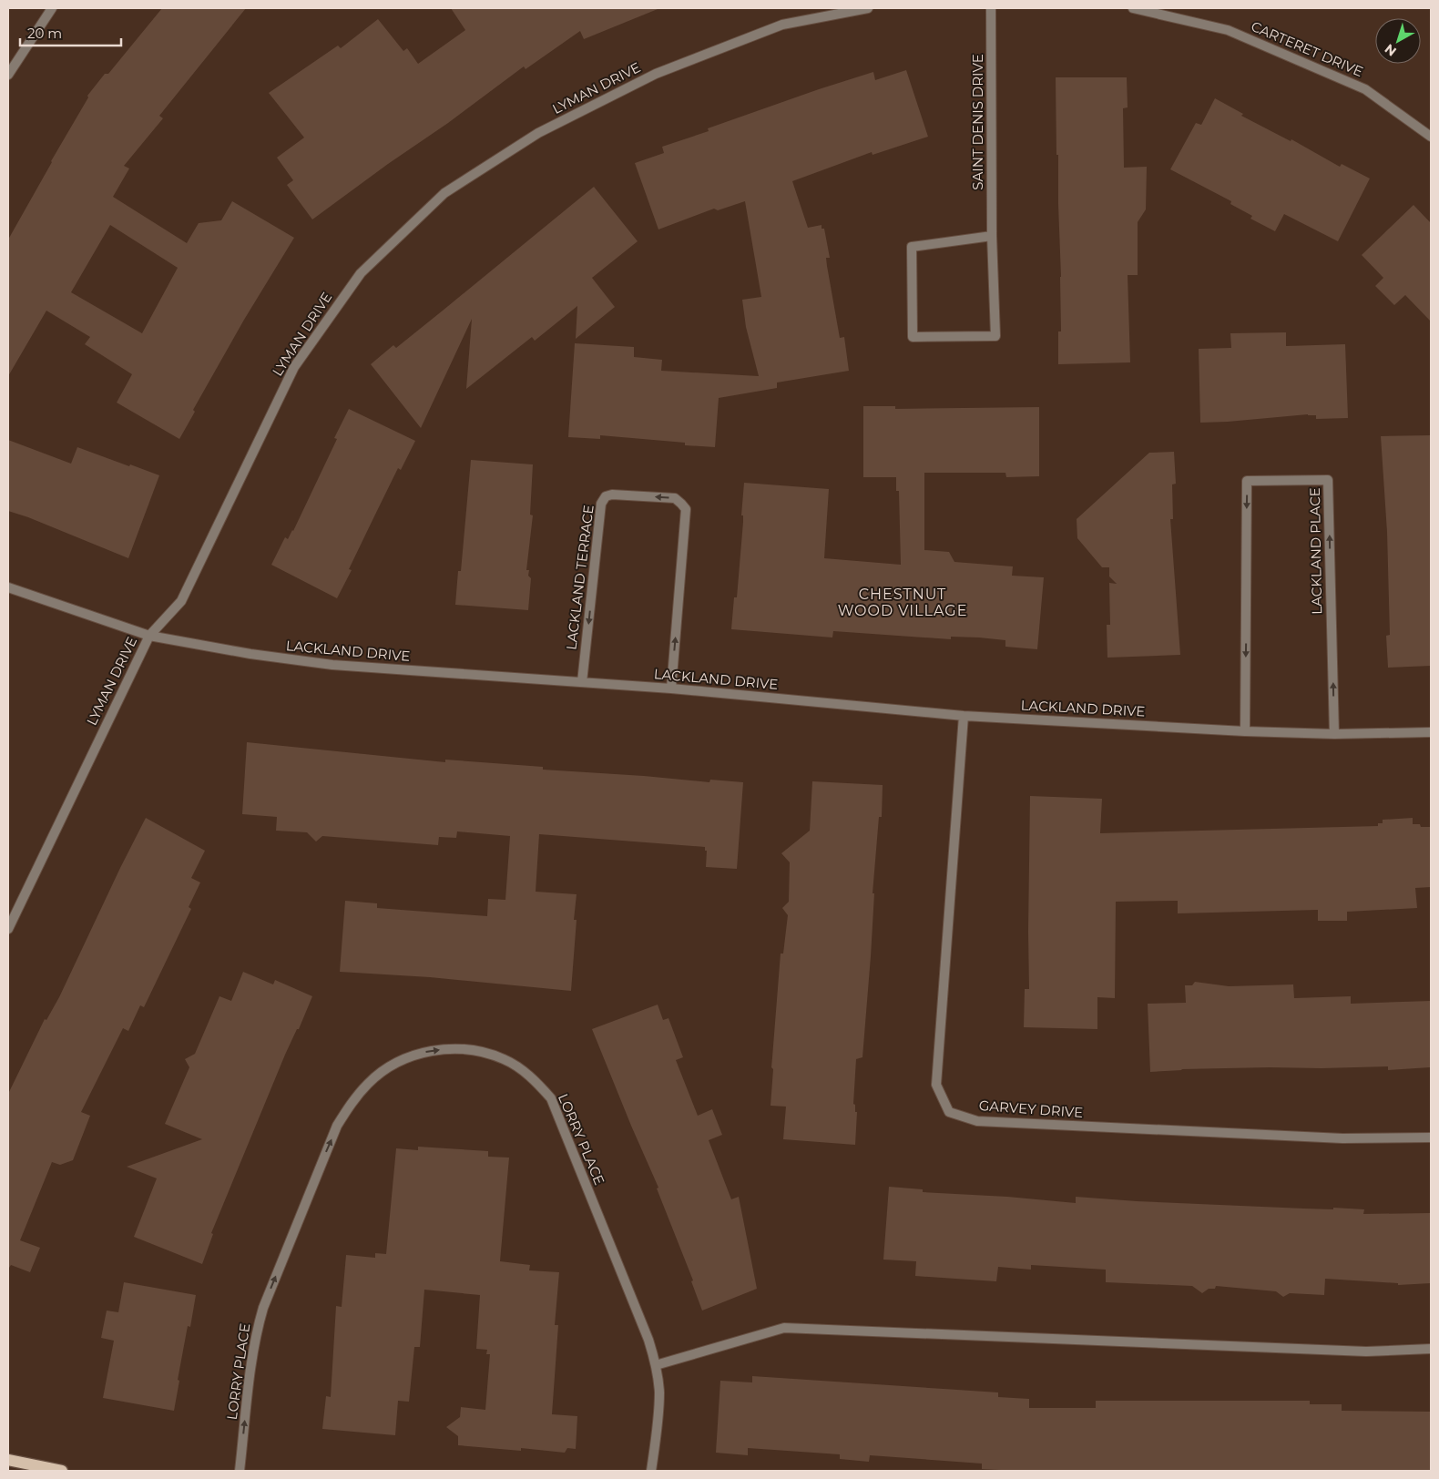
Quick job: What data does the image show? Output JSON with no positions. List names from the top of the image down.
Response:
{
  "streets": {
    "street": [
      "CARTERET DRIVE",
      "LYMAN DRIVE",
      "SAINT DENIS DRIVE",
      "LACKLAND PLACE",
      "LACKLAND TERRACE",
      "LACKLAND DRIVE",
      "GARVEY DRIVE",
      "LORRY PLACE"
    ]
  },
  "crossings": [
    ["LYMAN DRIVE", "LACKLAND DRIVE"],
    ["LACKLAND PLACE", "LACKLAND DRIVE"],
    ["LACKLAND TERRACE", "LACKLAND DRIVE"],
    ["LACKLAND DRIVE", "GARVEY DRIVE"]
  ],
  "districts": ["CHESTNUT WOOD VILLAGE"],
  "scale_bar": "20 m",
  "north": "bottom left"
}
